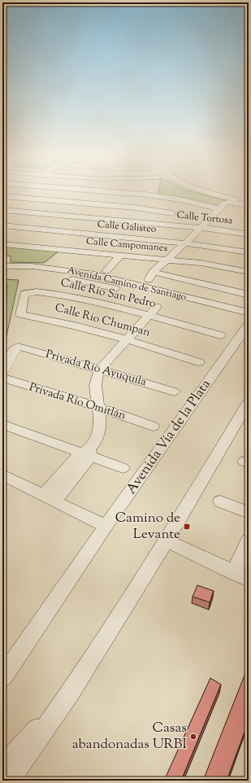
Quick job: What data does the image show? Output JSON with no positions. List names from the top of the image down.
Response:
{
  "streets": {
    "street": [
      "Calle Tortosa",
      "Calle Galisteo",
      "Calle Campomanes",
      "Avenida Camino de Santiago",
      "Calle Río San Pedro",
      "Calle Río Chumpan",
      "Privada Río Ayuquila",
      "Privada Río Omitlán",
      "Avenida Vía de la Plata"
    ]
  },
  "crossings": [
    ["Calle Galisteo", "Calle Campomanes"],
    ["Calle Río San Pedro", "Calle Río Chumpan"]
  ],
  "places": {
    "transit": ["Camino de Levante"],
    "other": ["Casas abandonadas URBI"]
  }
}
